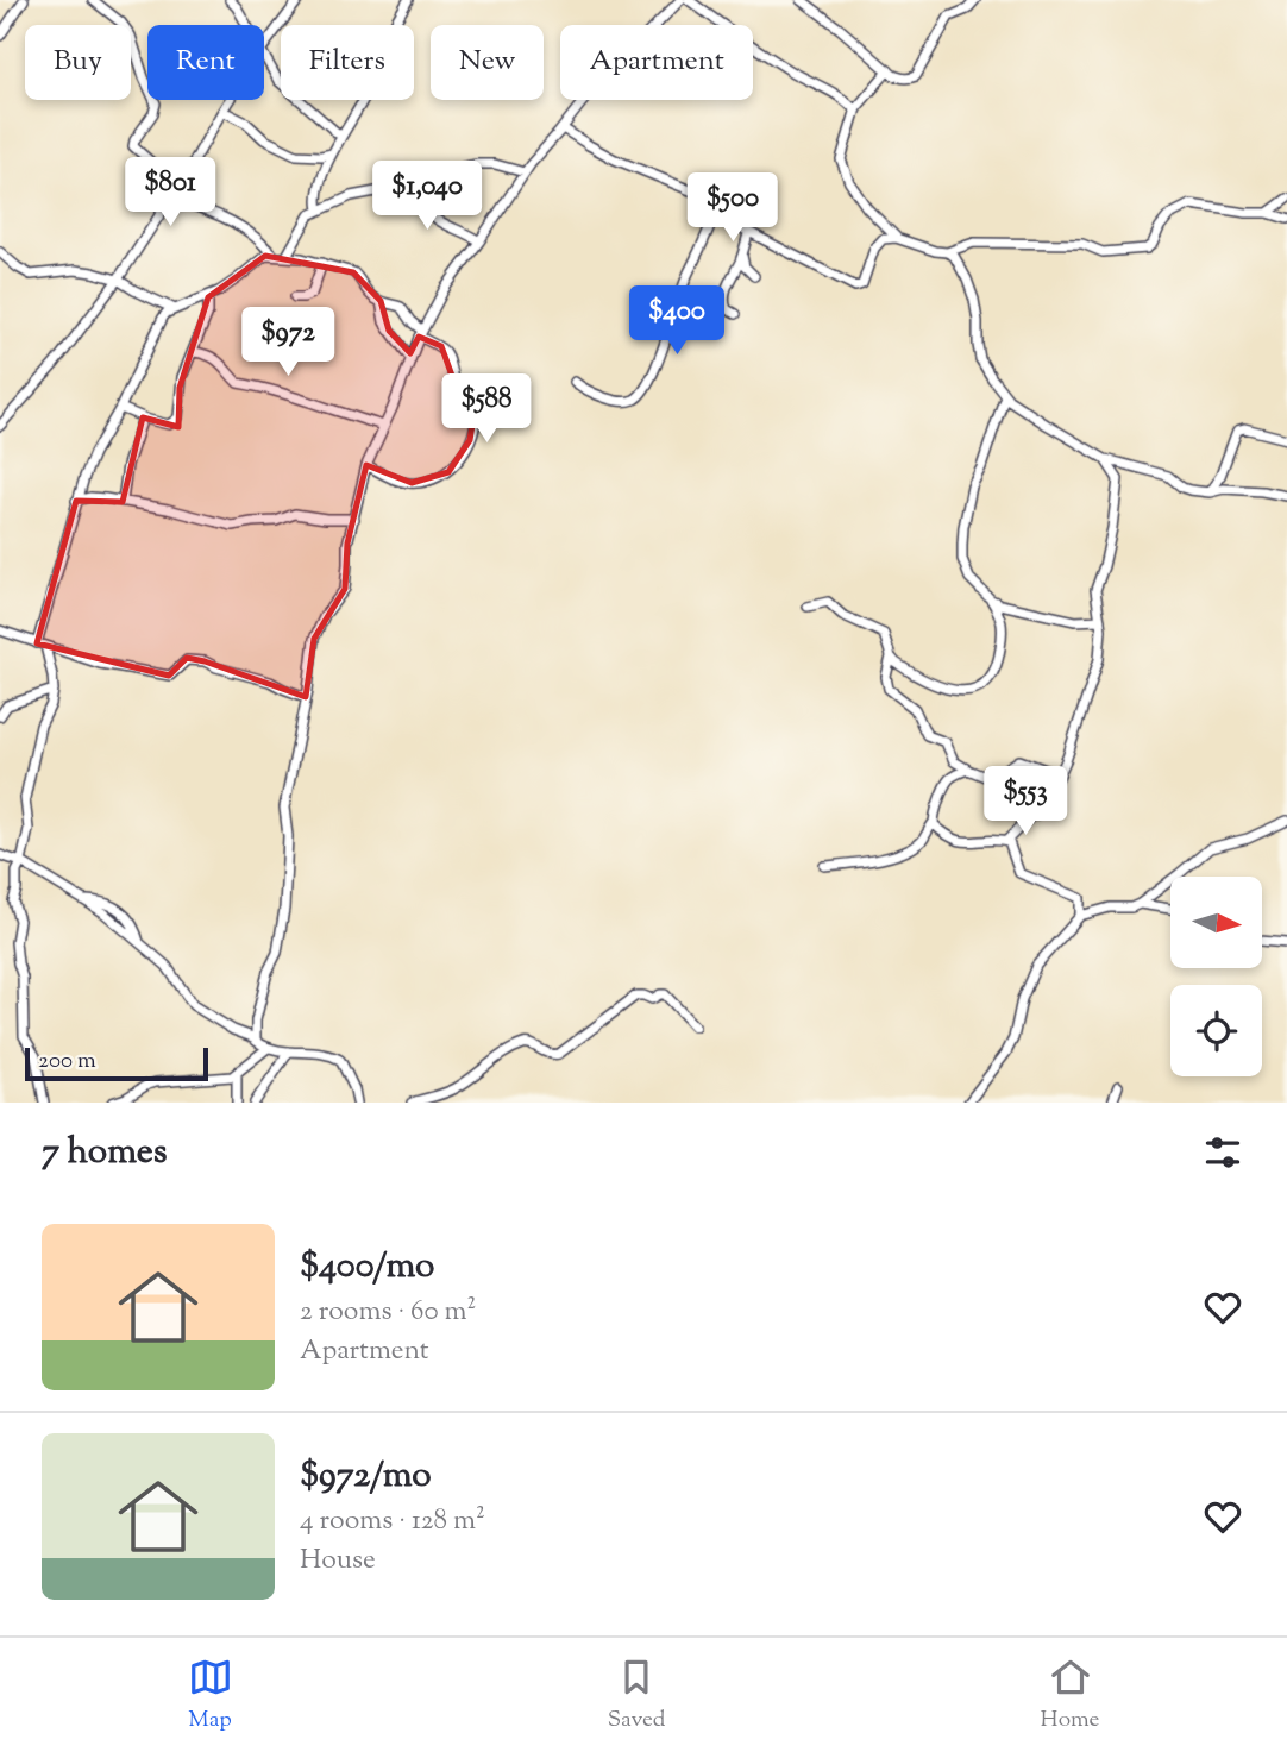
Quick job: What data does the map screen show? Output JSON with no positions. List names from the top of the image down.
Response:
{
  "scale_bar": "200 m",
  "north": "right",
  "page": {
    "chip": [
      "Buy",
      "Rent",
      "Filters",
      "New",
      "Apartment"
    ],
    "price": [
      "$801",
      "$1,040",
      "$500",
      "$400",
      "$972",
      "$588",
      "$553"
    ],
    "scale": "200 m",
    "heading": "7 homes",
    "list": [
      {
        "name": "$400/mo",
        "note": "2 rooms · 60 m² · Apartment"
      },
      {
        "name": "$972/mo",
        "note": "4 rooms · 128 m² · House"
      }
    ],
    "tabs": ["Map", "Saved", "Home"]
  }
}
